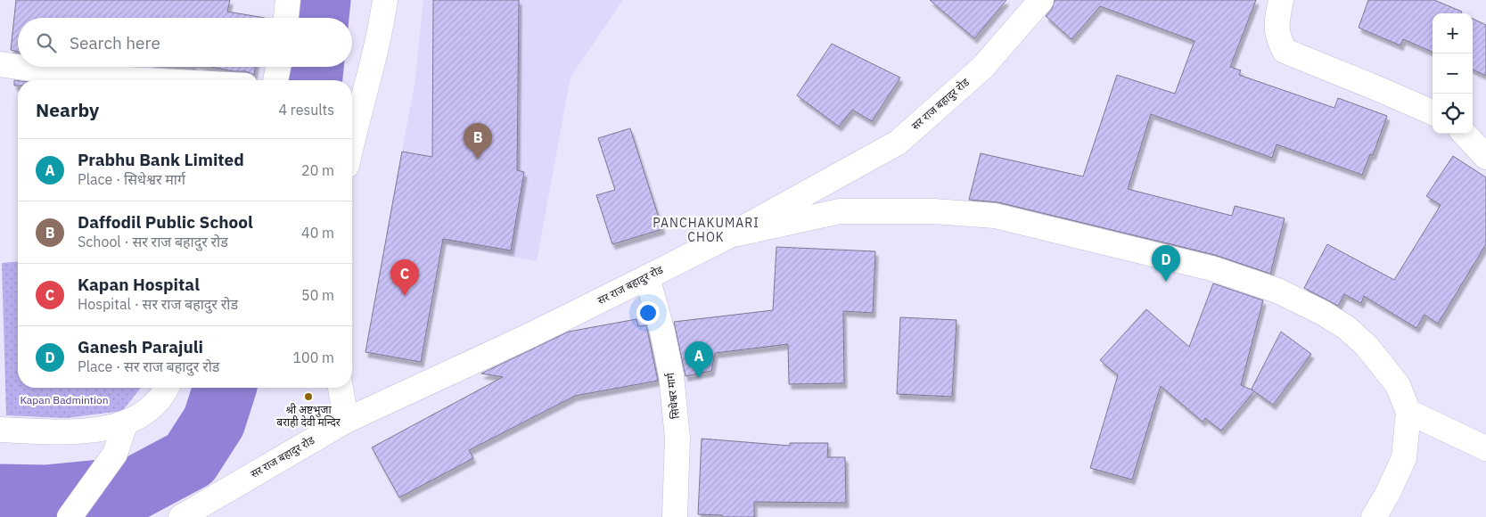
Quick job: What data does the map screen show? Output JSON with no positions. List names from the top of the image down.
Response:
{
  "streets": {
    "street": ["सर राज बहादुर रोड", "सिधेश्वर मार्ग"]
  },
  "crossings": [
    ["सर राज बहादुर रोड", "सिधेश्वर मार्ग"]
  ],
  "districts": ["PANCHAKUMARI CHOK"],
  "parks": ["Kapan Badmintion"],
  "places": ["श्री अष्टभुजा बराही देवी मन्दिर"],
  "page": {
    "map_buttons": ["+", "−"],
    "search": "Search here",
    "heading": ["Nearby", "4 results"],
    "pins": [
      "B",
      "D",
      "C",
      "A"
    ],
    "list": [
      {
        "mark": "A",
        "name": "Prabhu Bank Limited",
        "note": "Place · सिधेश्वर मार्ग",
        "value": "20 m"
      },
      {
        "mark": "B",
        "name": "Daffodil Public School",
        "note": "School · सर राज बहादुर रोड",
        "value": "40 m"
      },
      {
        "mark": "C",
        "name": "Kapan Hospital",
        "note": "Hospital · सर राज बहादुर रोड",
        "value": "50 m"
      },
      {
        "mark": "D",
        "name": "Ganesh Parajuli",
        "note": "Place · सर राज बहादुर रोड",
        "value": "100 m"
      }
    ]
  }
}
